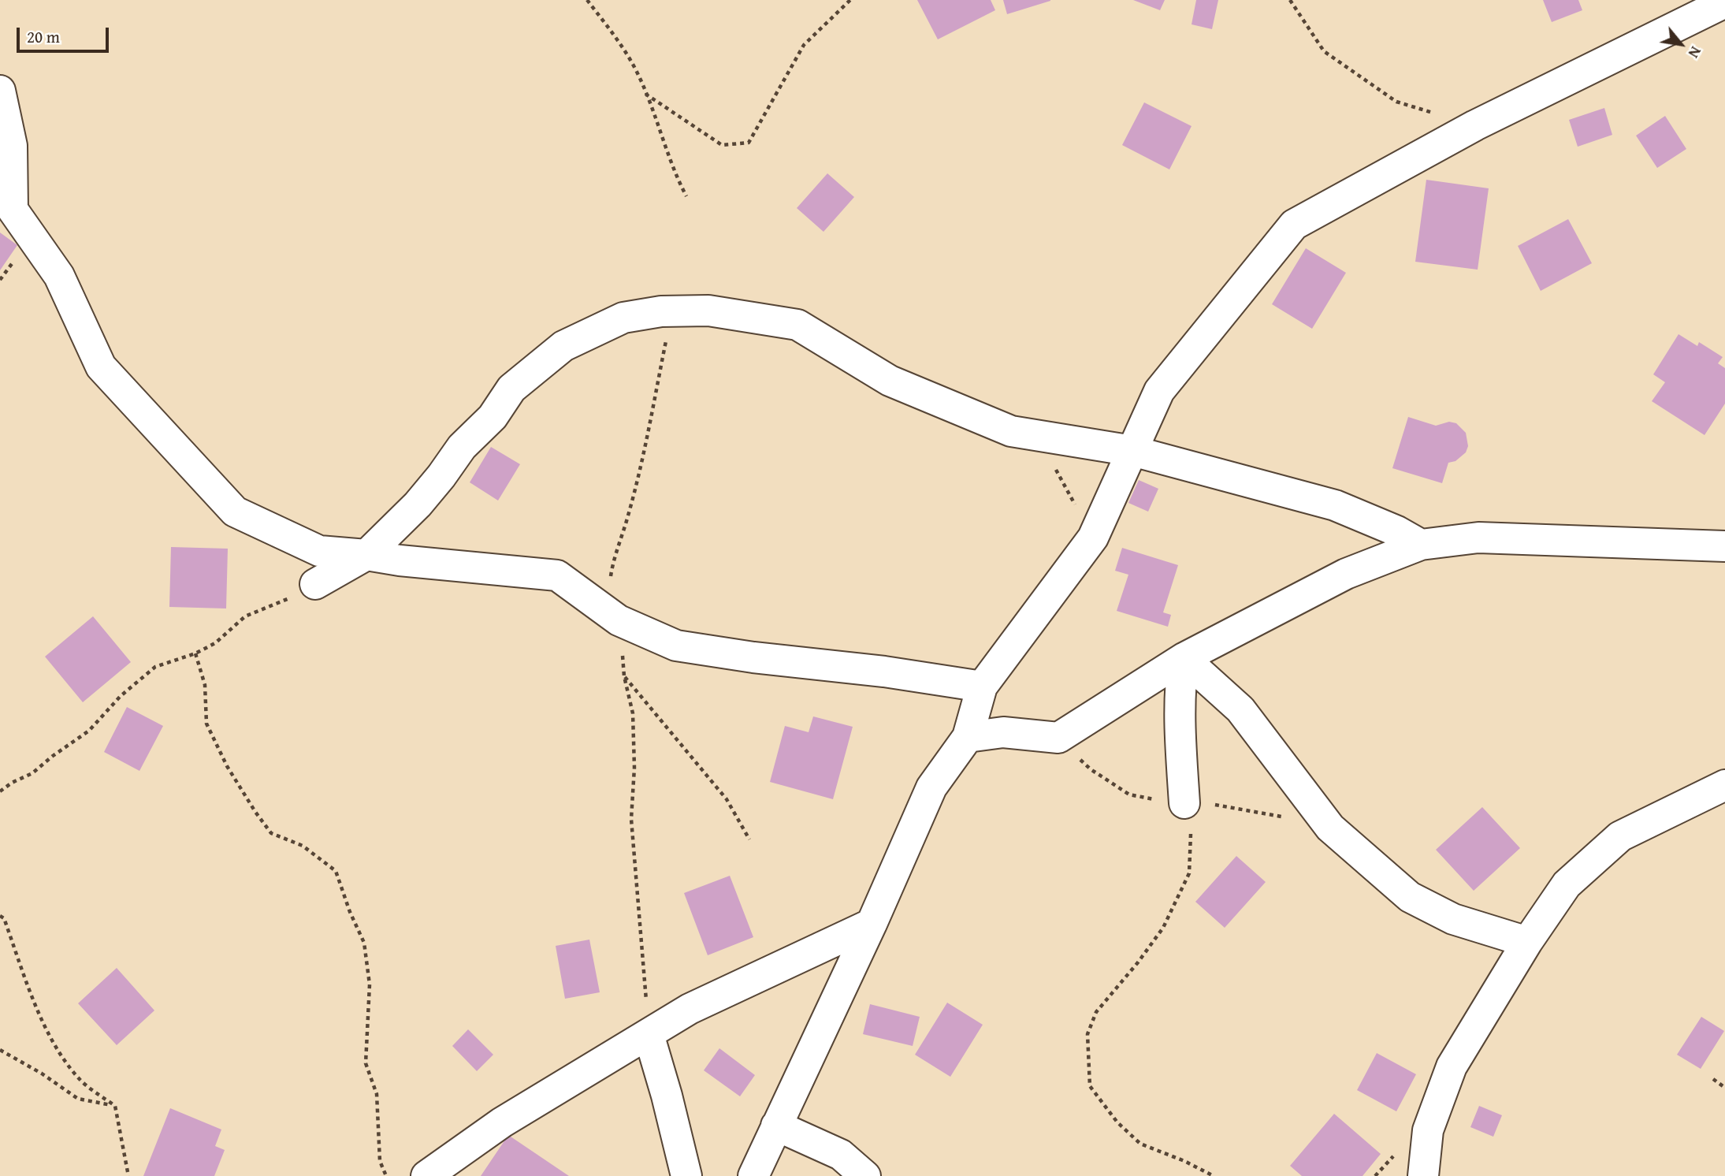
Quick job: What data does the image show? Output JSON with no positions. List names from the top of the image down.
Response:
{
  "scale_bar": "20 m",
  "north": "bottom right"
}
